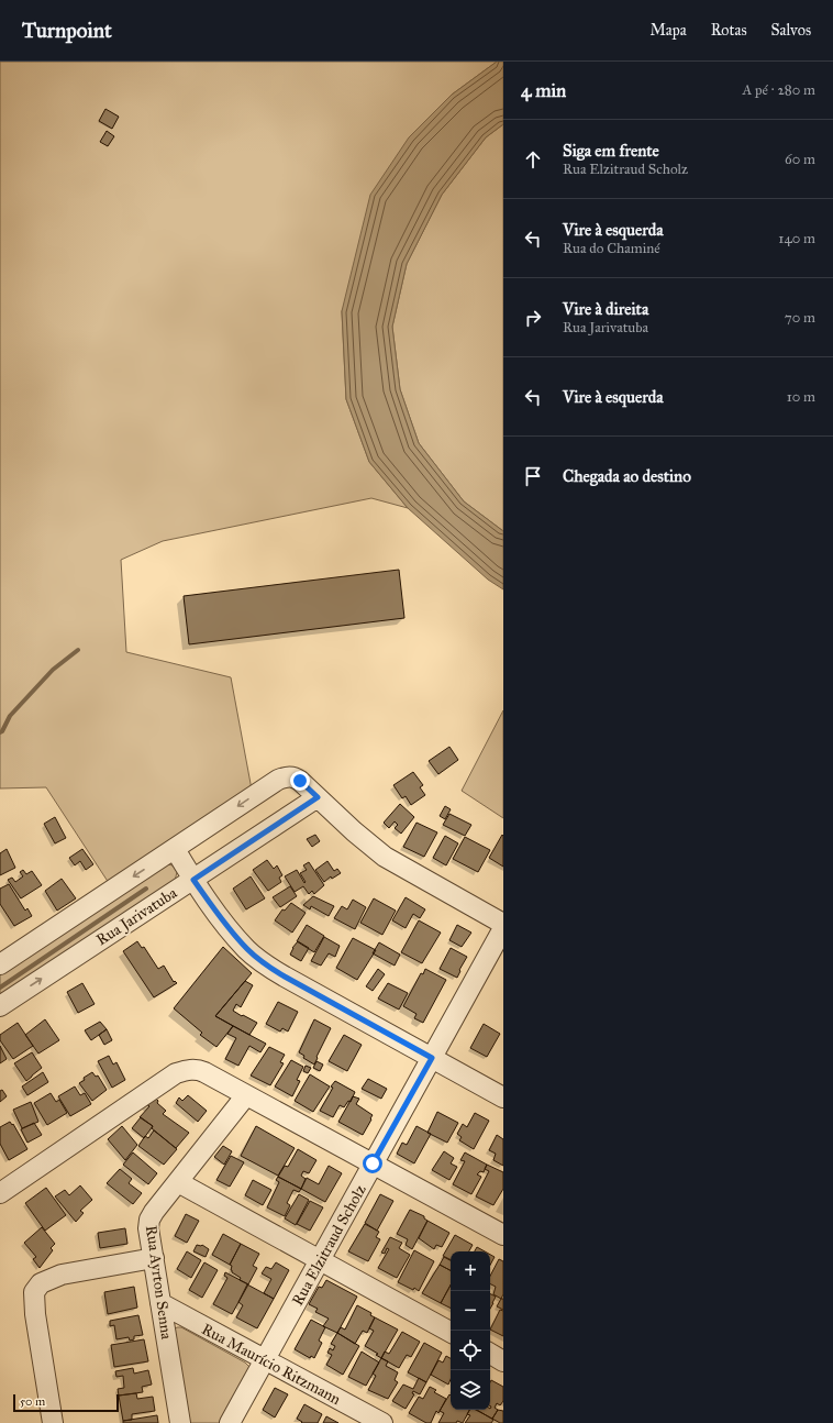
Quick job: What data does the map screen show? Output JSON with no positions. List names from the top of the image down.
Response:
{
  "streets": {
    "street": [
      "Rua Jarivatuba",
      "Rua Elzitraud Scholz",
      "Rua Ayrton Senna",
      "Rua Maurício Ritzmann"
    ]
  },
  "crossings": [
    ["Rua Elzitraud Scholz", "Rua Maurício Ritzmann"],
    ["Rua Ayrton Senna", "Rua Maurício Ritzmann"]
  ],
  "scale_bar": "50 m",
  "page": {
    "header": "Turnpoint",
    "nav": ["Mapa", "Rotas", "Salvos"],
    "heading": ["4 min", "A pé · 280 m"],
    "list": [
      ["Siga em frente", "Rua Elzitraud Scholz", "60 m"],
      ["Vire à esquerda", "Rua do Chaminé", "140 m"],
      ["Vire à direita", "Rua Jarivatuba", "70 m"],
      ["Vire à esquerda", "10 m"],
      "Chegada ao destino"
    ],
    "map_buttons": ["+", "−"],
    "scale": "50 m"
  }
}
